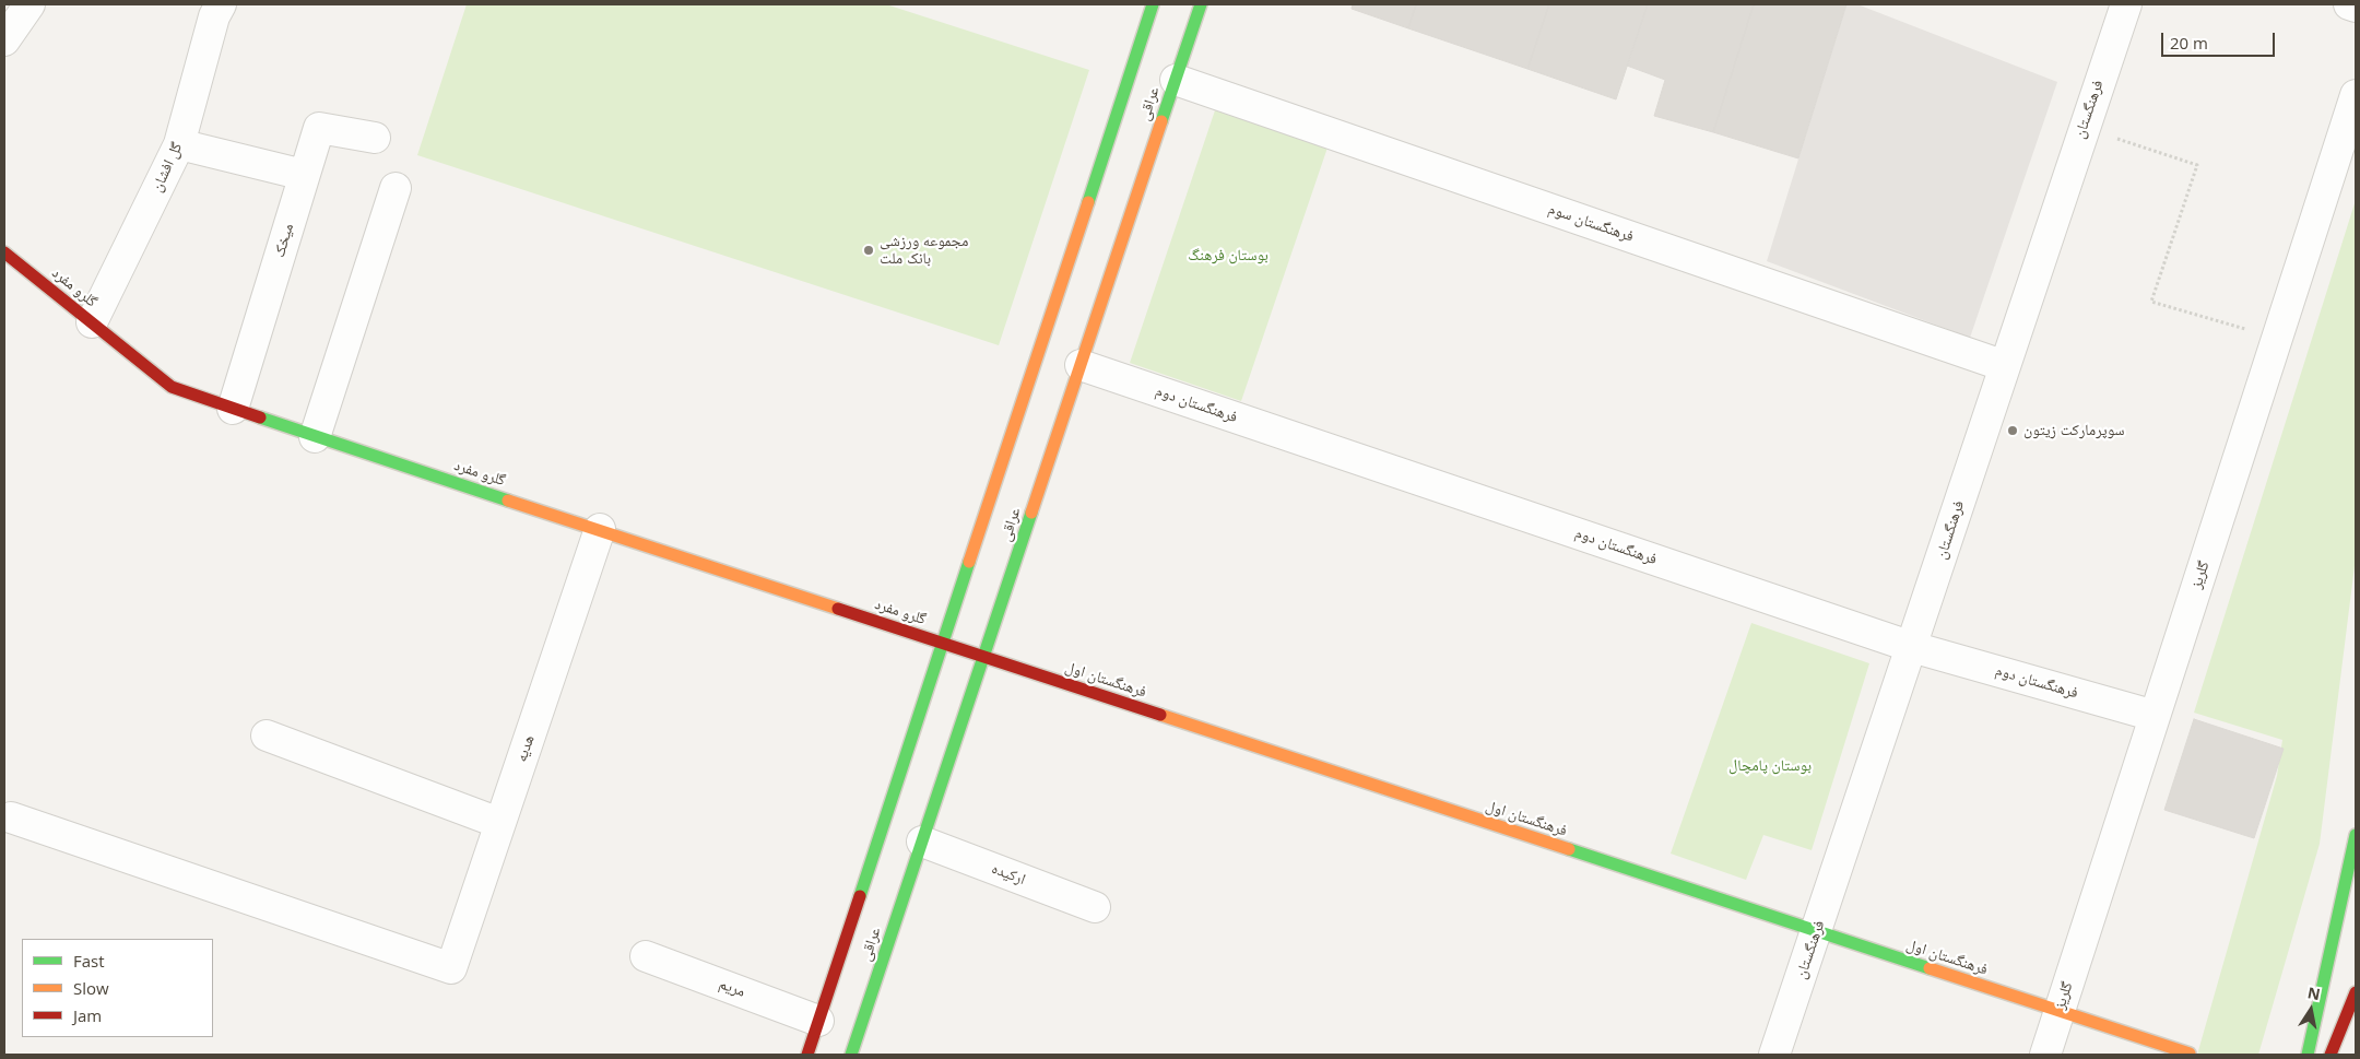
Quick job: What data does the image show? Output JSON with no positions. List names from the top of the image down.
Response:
{
  "streets": {
    "main road": ["عراقی", "گلرو مفرد", "فرهنگستان اول"],
    "street": [
      "فرهنگستان",
      "گل افشان",
      "فرهنگستان سوم",
      "میخک",
      "فرهنگستان دوم",
      "گلریز",
      "هدیه",
      "ارکیده",
      "مریم"
    ]
  },
  "crossings": [
    ["عراقی", "فرهنگستان سوم"],
    ["عراقی", "گلرو مفرد"],
    ["عراقی", "فرهنگستان دوم"],
    ["عراقی", "فرهنگستان اول"],
    ["عراقی", "ارکیده"],
    ["عراقی", "مریم"],
    ["فرهنگستان", "فرهنگستان سوم"],
    ["فرهنگستان", "فرهنگستان دوم"],
    ["فرهنگستان", "فرهنگستان اول"],
    ["گل افشان", "گلرو مفرد"],
    ["میخک", "گلرو مفرد"],
    ["گلرو مفرد", "فرهنگستان اول"],
    ["گلرو مفرد", "هدیه"],
    ["فرهنگستان دوم", "گلریز"],
    ["گلریز", "فرهنگستان اول"]
  ],
  "parks": ["بوستان فرهنگ", "بوستان پامچال"],
  "places": ["مجموعه ورزشی بانک ملت", "سوپرمارکت زیتون"],
  "legend": ["Fast", "Slow", "Jam"],
  "scale_bar": "20 m",
  "north": "top"
}
